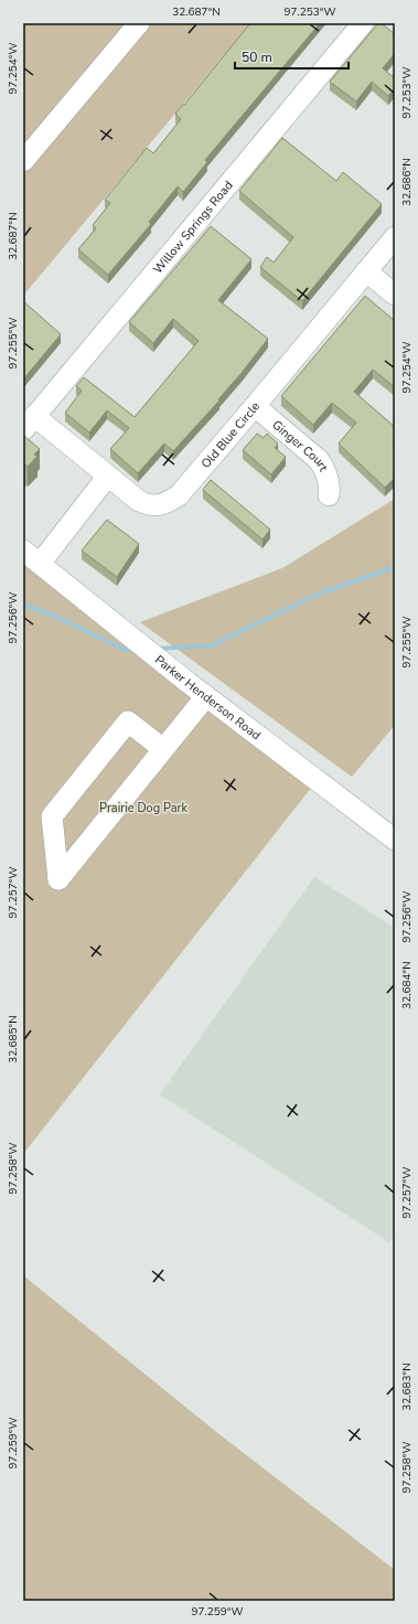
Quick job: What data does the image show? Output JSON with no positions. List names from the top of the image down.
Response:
{
  "streets": {
    "street": [
      "Willow Springs Road",
      "Old Blue Circle",
      "Ginger Court",
      "Parker Henderson Road"
    ]
  },
  "crossings": [
    ["Willow Springs Road", "Old Blue Circle"],
    ["Old Blue Circle", "Ginger Court"]
  ],
  "parks": ["Prairie Dog Park"],
  "scale_bar": "50 m",
  "coordinates": [
    "32.687°N",
    "97.253°W",
    "97.254°W",
    "32.686°N",
    "97.255°W",
    "97.256°W",
    "97.257°W",
    "32.684°N",
    "32.685°N",
    "97.258°W",
    "32.683°N",
    "97.259°W"
  ]
}
